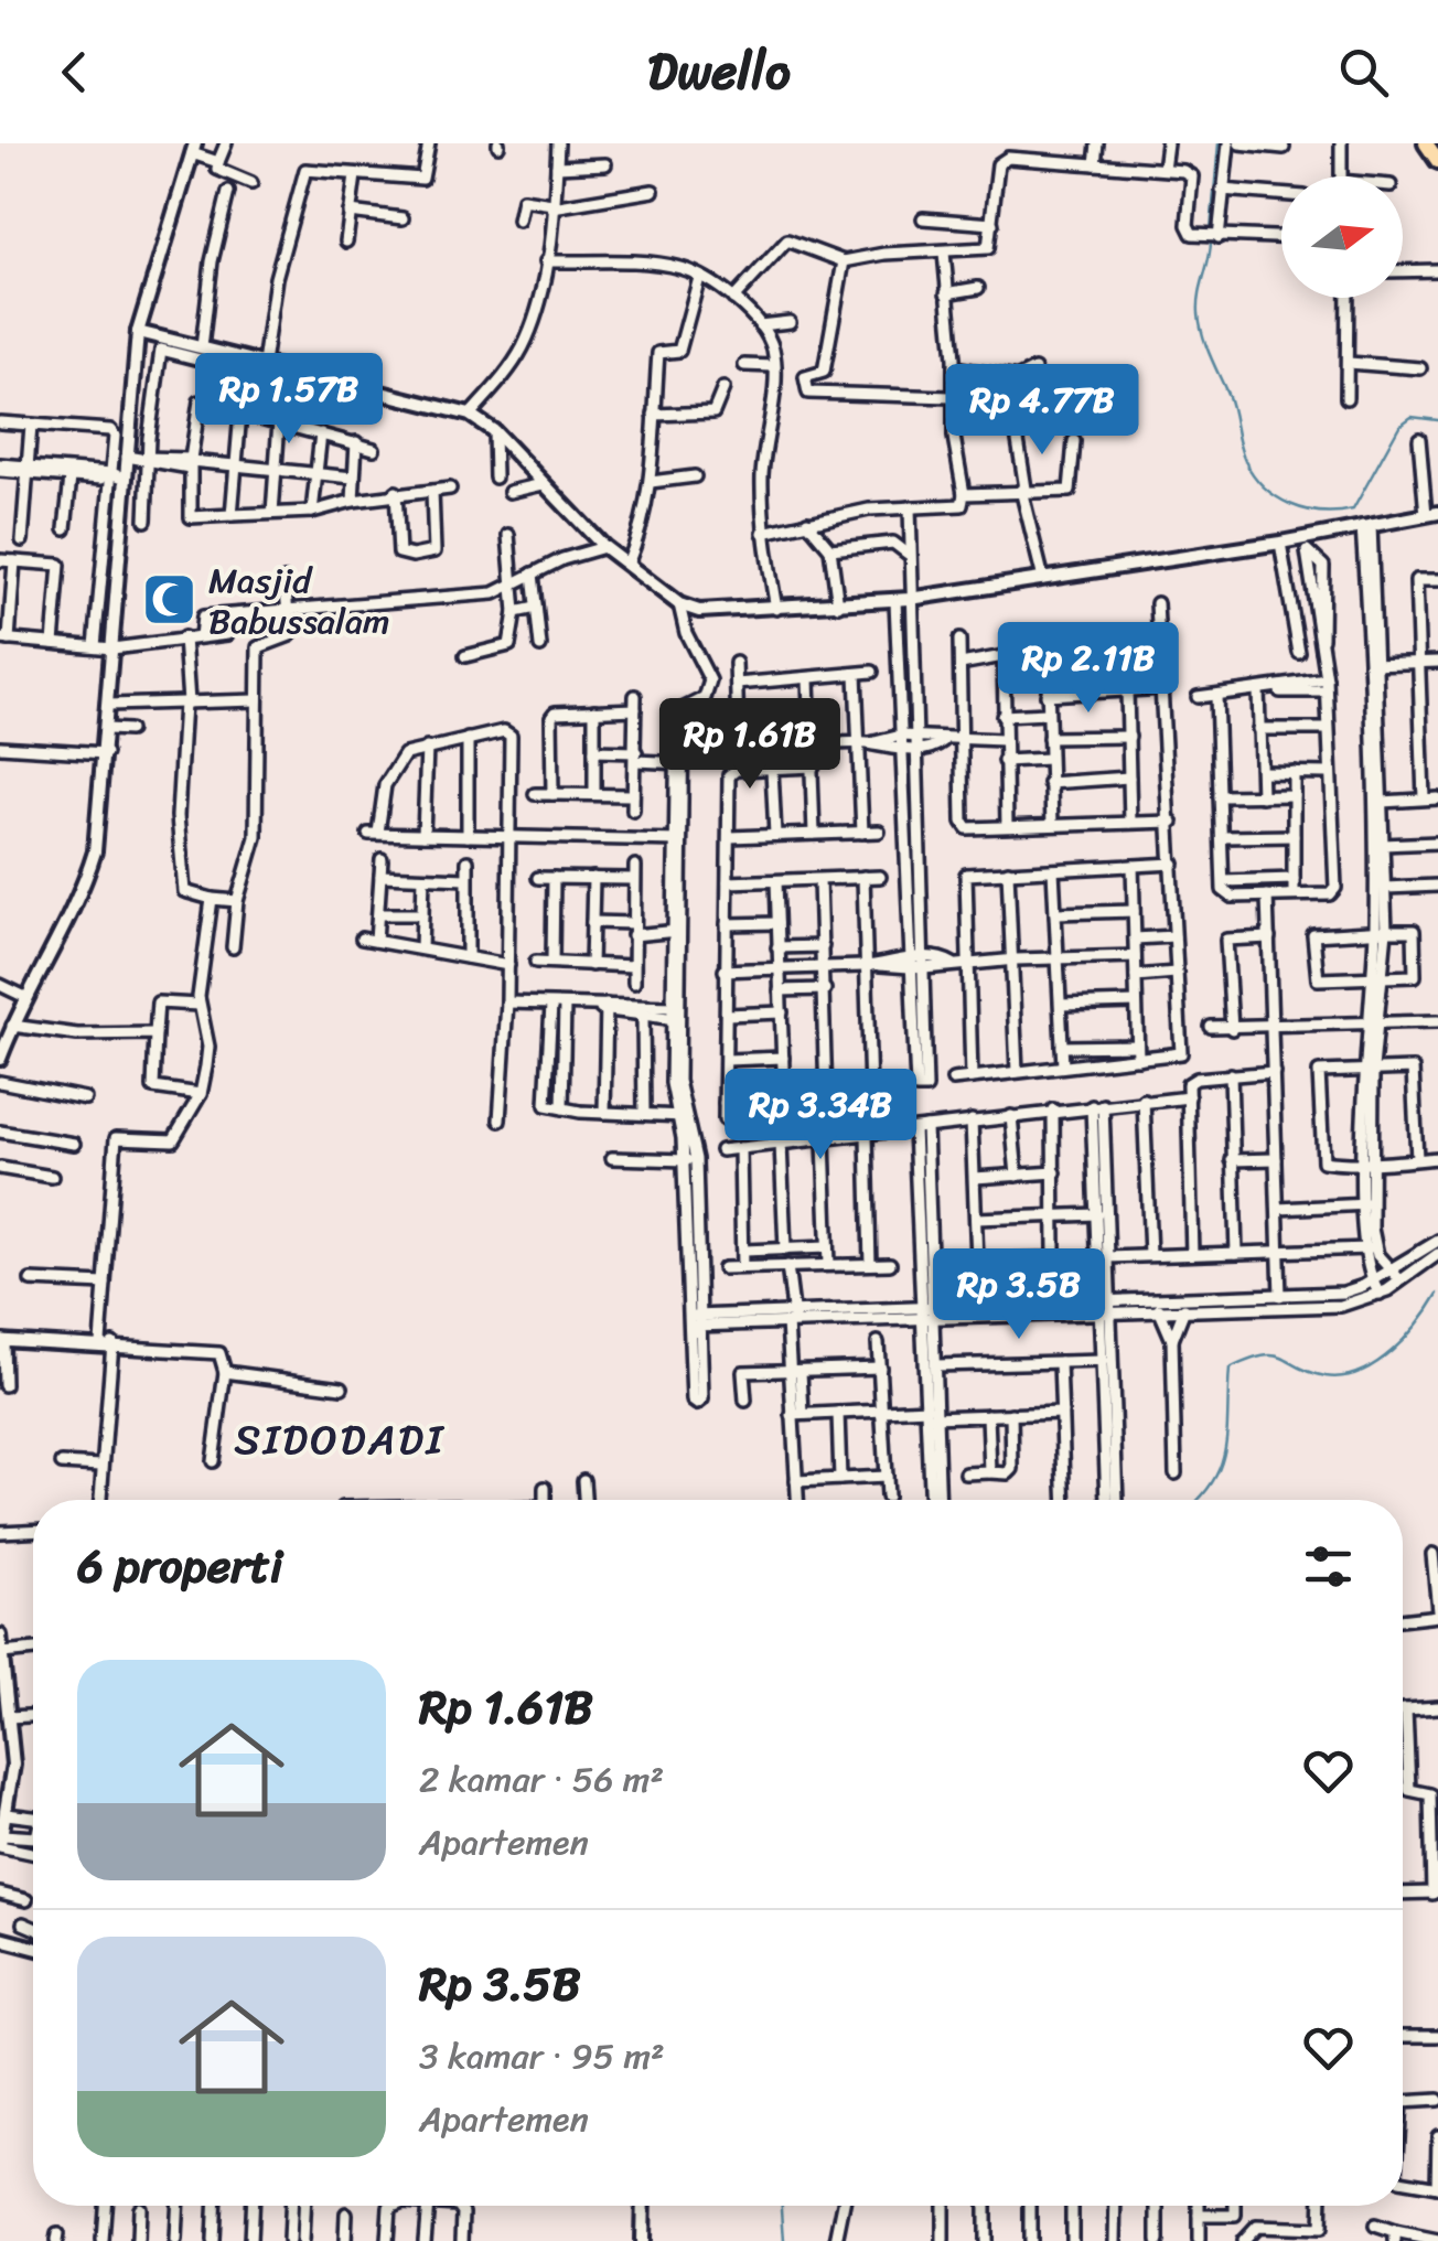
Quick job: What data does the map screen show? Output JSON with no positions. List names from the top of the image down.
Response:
{
  "districts": ["SIDODADI"],
  "places": {
    "mosque": ["Masjid Babussalam"]
  },
  "north": "right",
  "page": {
    "header": "Dwello",
    "price": [
      "Rp 1.57B",
      "Rp 4.77B",
      "Rp 2.11B",
      "Rp 1.61B",
      "Rp 3.34B",
      "Rp 3.5B"
    ],
    "heading": "6 properti",
    "list": [
      {
        "name": "Rp 1.61B",
        "note": "2 kamar · 56 m² · Apartemen"
      },
      {
        "name": "Rp 3.5B",
        "note": "3 kamar · 95 m² · Apartemen"
      }
    ]
  }
}
